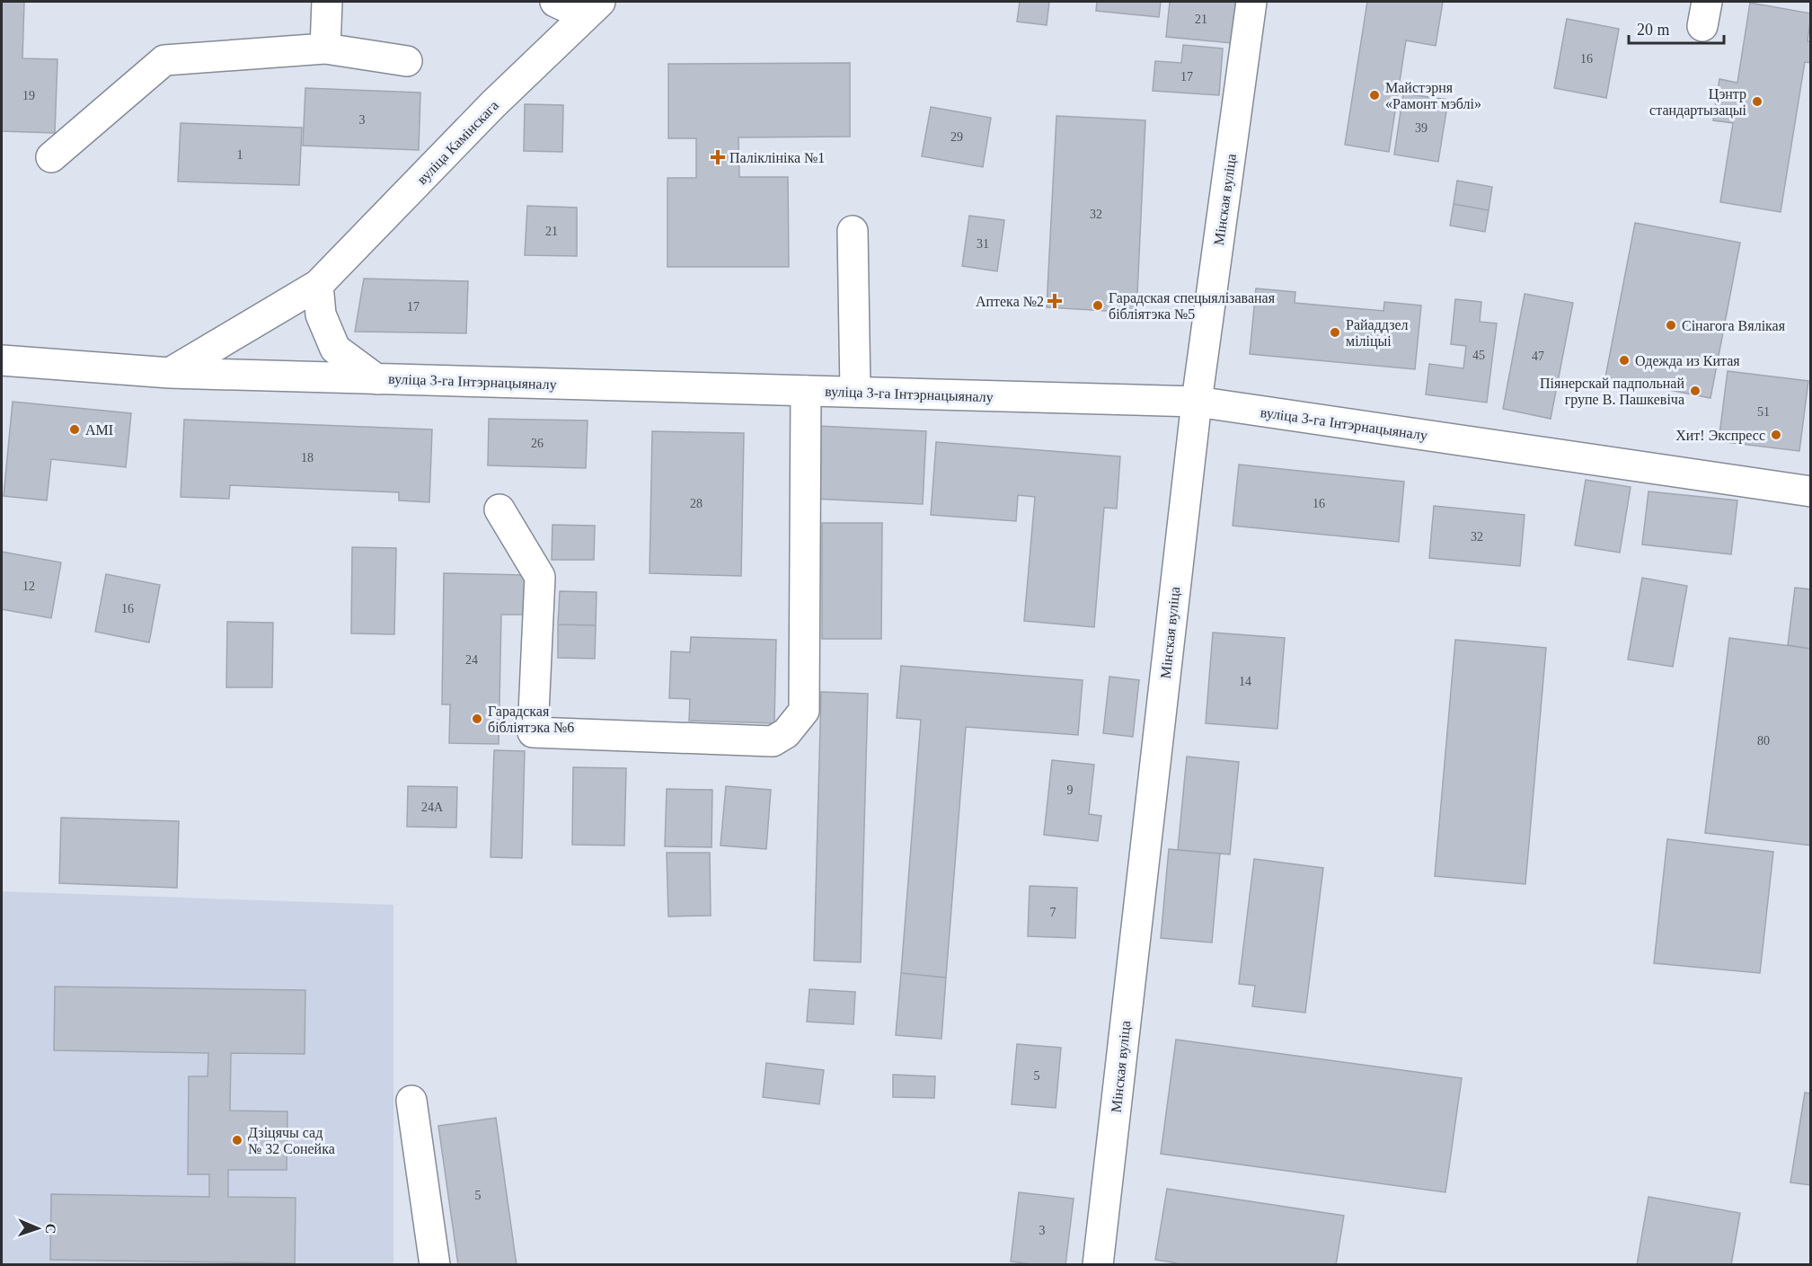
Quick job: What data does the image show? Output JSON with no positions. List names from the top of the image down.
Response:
{
  "streets": {
    "main road": ["вуліца Камінскага", "Мінская вуліца", "вуліца 3-га Інтэрнацыяналу"]
  },
  "crossings": [
    ["вуліца Камінскага", "вуліца 3-га Інтэрнацыяналу"],
    ["Мінская вуліца", "вуліца 3-га Інтэрнацыяналу"]
  ],
  "places": {
    "other": [
      "Майстэрня «Рамонт мэблі»",
      "Цэнтр стандартызацыі",
      "Гарадская спецыялізаваная бібліятэка №5",
      "Сінагога Вялікая",
      "Райаддзел міліцыі",
      "Одежда из Китая",
      "Піянерскай падпольнай групе В. Пашкевіча",
      "АМІ",
      "Хит! Экспресс",
      "Гарадская бібліятэка №6",
      "Дзіцячы сад № 32 Сонейка"
    ],
    "health": ["Паліклініка №1", "Аптека №2"]
  },
  "house_numbers": [
    "21",
    "16",
    "17",
    "19",
    "3",
    "39",
    "29",
    "1",
    "32",
    "21",
    "31",
    "17",
    "45",
    "47",
    "51",
    "26",
    "18",
    "28",
    "16",
    "32",
    "12",
    "16",
    "24",
    "14",
    "80",
    "9",
    "24А",
    "7",
    "5",
    "5",
    "3"
  ],
  "scale_bar": "20 m",
  "north": "right"
}
